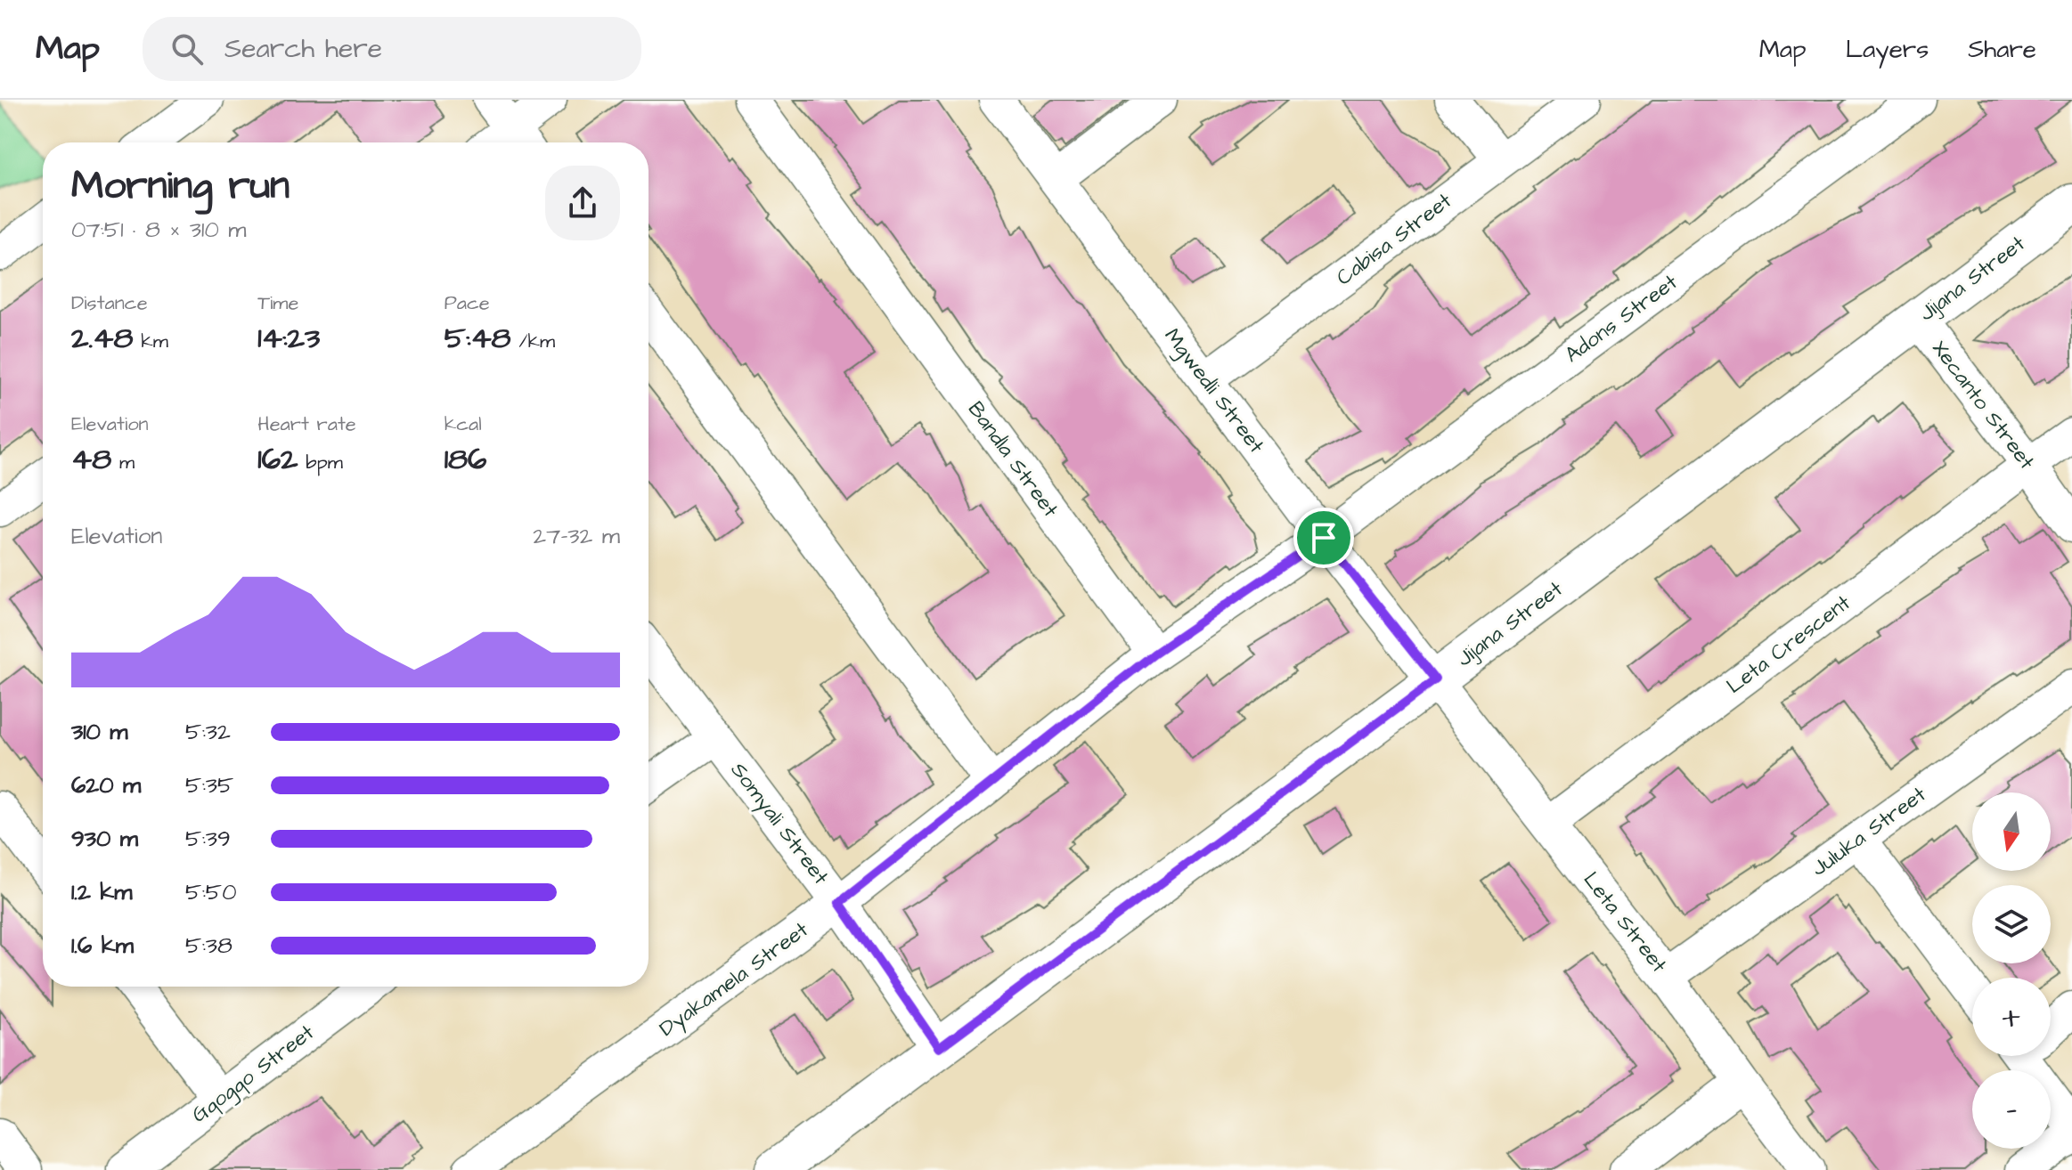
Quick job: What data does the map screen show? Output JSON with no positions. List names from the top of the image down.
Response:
{
  "streets": {
    "street": [
      "Cabisa Street",
      "Jijana Street",
      "Adons Street",
      "Mgwedli Street",
      "Xecanto Street",
      "Bandla Street",
      "Leta Crescent",
      "Somyali Street",
      "Juluka Street",
      "Leta Street",
      "Dyakamela Street",
      "Gqogqo Street"
    ]
  },
  "crossings": [
    ["Cabisa Street", "Mgwedli Street"],
    ["Jijana Street", "Mgwedli Street"],
    ["Jijana Street", "Xecanto Street"],
    ["Jijana Street", "Somyali Street"],
    ["Jijana Street", "Leta Street"],
    ["Adons Street", "Mgwedli Street"],
    ["Mgwedli Street", "Leta Street"],
    ["Xecanto Street", "Leta Crescent"],
    ["Bandla Street", "Dyakamela Street"],
    ["Leta Crescent", "Leta Street"],
    ["Somyali Street", "Dyakamela Street"],
    ["Juluka Street", "Leta Street"]
  ],
  "north": "bottom",
  "page": {
    "header": "Map",
    "search": "Search here",
    "nav": ["Map", "Layers", "Share"],
    "heading": ["Morning run", "07:51 · 8 × 310 m"],
    "stats": [
      ["Distance", "2.48 km"],
      ["Time", "14:23"],
      ["Pace", "5:48 /km"],
      ["Elevation", "48 m"],
      ["Heart rate", "162 bpm"],
      ["kcal", "186"]
    ],
    "chart": ["Elevation", "27–32 m"],
    "list": [
      {
        "name": "310 m",
        "note": "5:32"
      },
      {
        "name": "620 m",
        "note": "5:35"
      },
      {
        "name": "930 m",
        "note": "5:39"
      },
      {
        "name": "1.2 km",
        "note": "5:50"
      },
      {
        "name": "1.6 km",
        "note": "5:38"
      }
    ],
    "map_buttons": ["+", "−"]
  }
}
